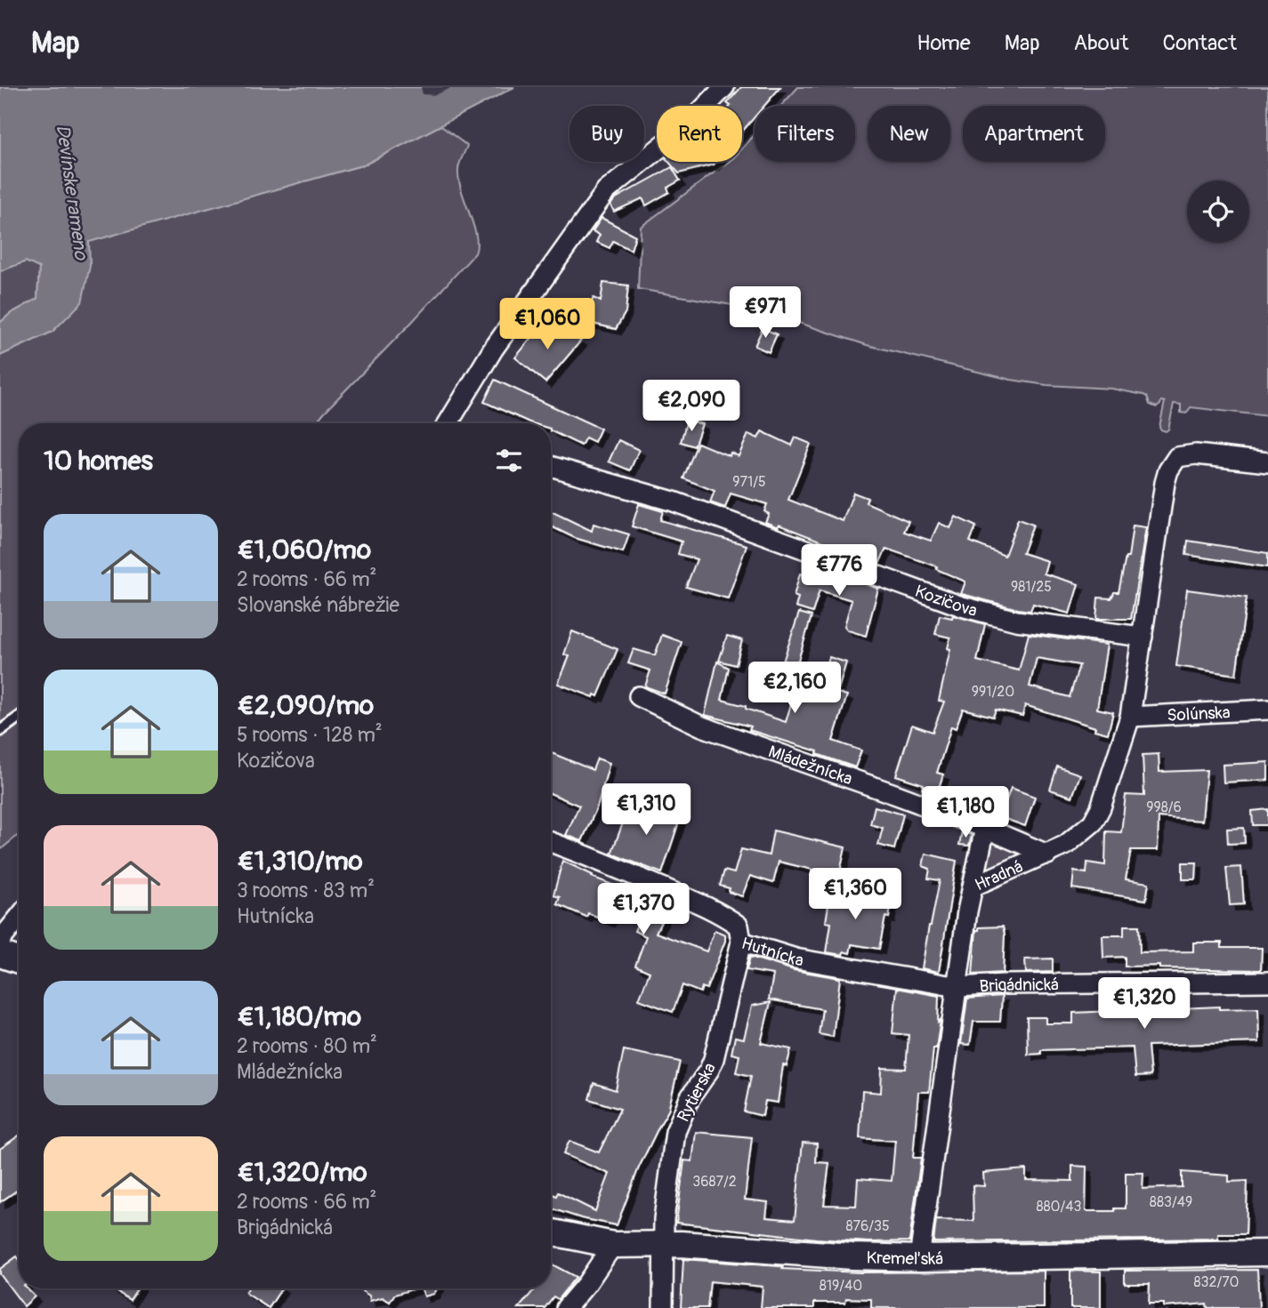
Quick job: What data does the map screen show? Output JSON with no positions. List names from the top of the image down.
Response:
{
  "streets": {
    "street": [
      "Kozičova",
      "Solúnska",
      "Mládežnícka",
      "Hradná",
      "Hutnícka",
      "Brigádnická",
      "Rytierska",
      "Kremeľská"
    ]
  },
  "crossings": [
    ["Kozičova", "Hradná"],
    ["Solúnska", "Hradná"],
    ["Mládežnícka", "Hradná"],
    ["Hradná", "Hutnícka"],
    ["Hradná", "Brigádnická"],
    ["Hradná", "Kremeľská"],
    ["Hutnícka", "Brigádnická"],
    ["Hutnícka", "Rytierska"],
    ["Rytierska", "Kremeľská"]
  ],
  "water": ["Devínske rameno"],
  "house_numbers": [
    "971/5",
    "981/25",
    "991/20",
    "998/6",
    "3687/2",
    "883/49",
    "880/43",
    "876/35",
    "832/70",
    "819/40"
  ],
  "page": {
    "header": "Map",
    "nav": [
      "Home",
      "Map",
      "About",
      "Contact"
    ],
    "chip": [
      "Buy",
      "Rent",
      "Filters",
      "New",
      "Apartment"
    ],
    "price": [
      "€971",
      "€1,060",
      "€2,090",
      "€776",
      "€2,160",
      "€1,310",
      "€1,180",
      "€1,360",
      "€1,370",
      "€1,320"
    ],
    "heading": "10 homes",
    "list": [
      {
        "name": "€1,060/mo",
        "note": "2 rooms · 66 m² · Slovanské nábrežie"
      },
      {
        "name": "€2,090/mo",
        "note": "5 rooms · 128 m² · Kozičova"
      },
      {
        "name": "€1,310/mo",
        "note": "3 rooms · 83 m² · Hutnícka"
      },
      {
        "name": "€1,180/mo",
        "note": "2 rooms · 80 m² · Mládežnícka"
      },
      {
        "name": "€1,320/mo",
        "note": "2 rooms · 66 m² · Brigádnická"
      }
    ]
  }
}
